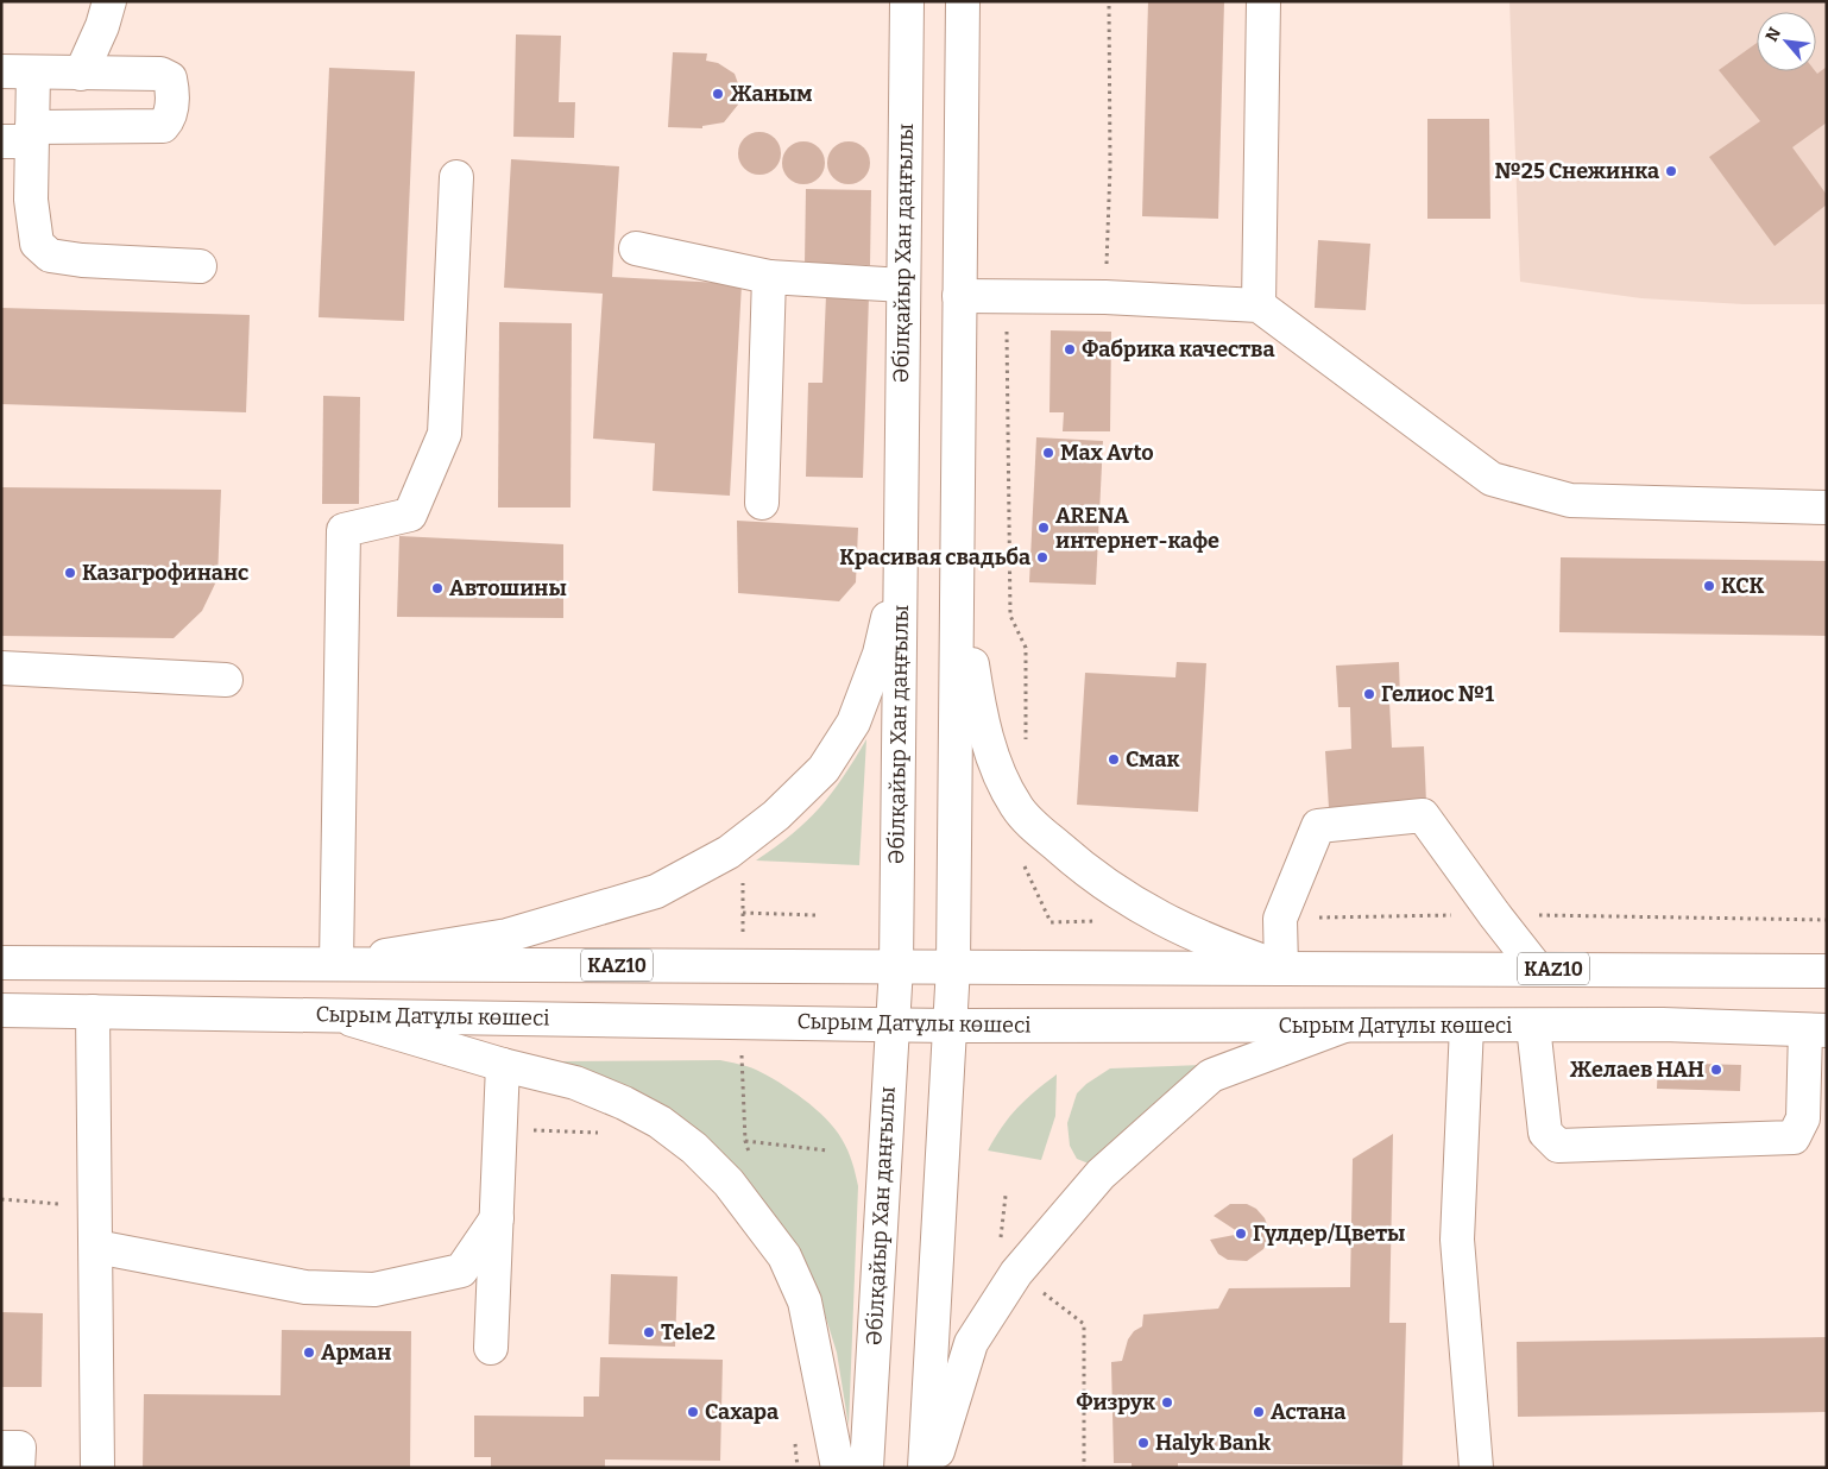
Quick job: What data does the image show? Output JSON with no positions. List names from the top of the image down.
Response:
{
  "streets": {
    "main road": ["Әбілқайыр Хан даңғылы", "KAZ10", "Сырым Датұлы көшесі"]
  },
  "crossings": [
    ["Әбілқайыр Хан даңғылы", "KAZ10"],
    ["Әбілқайыр Хан даңғылы", "Сырым Датұлы көшесі"]
  ],
  "places": [
    "Жаным",
    "№25 Снежинка",
    "Фабрика качества",
    "Max Avto",
    "ARENA интернет-кафе",
    "Красивая свадьба",
    "Казагрофинанс",
    "КСК",
    "Автошины",
    "Гелиос №1",
    "Смак",
    "Желаев НАН",
    "Гүлдер/Цветы",
    "Tele2",
    "Арман",
    "Физрук",
    "Сахара",
    "Астана",
    "Halyk Bank"
  ],
  "north": "top left"
}
